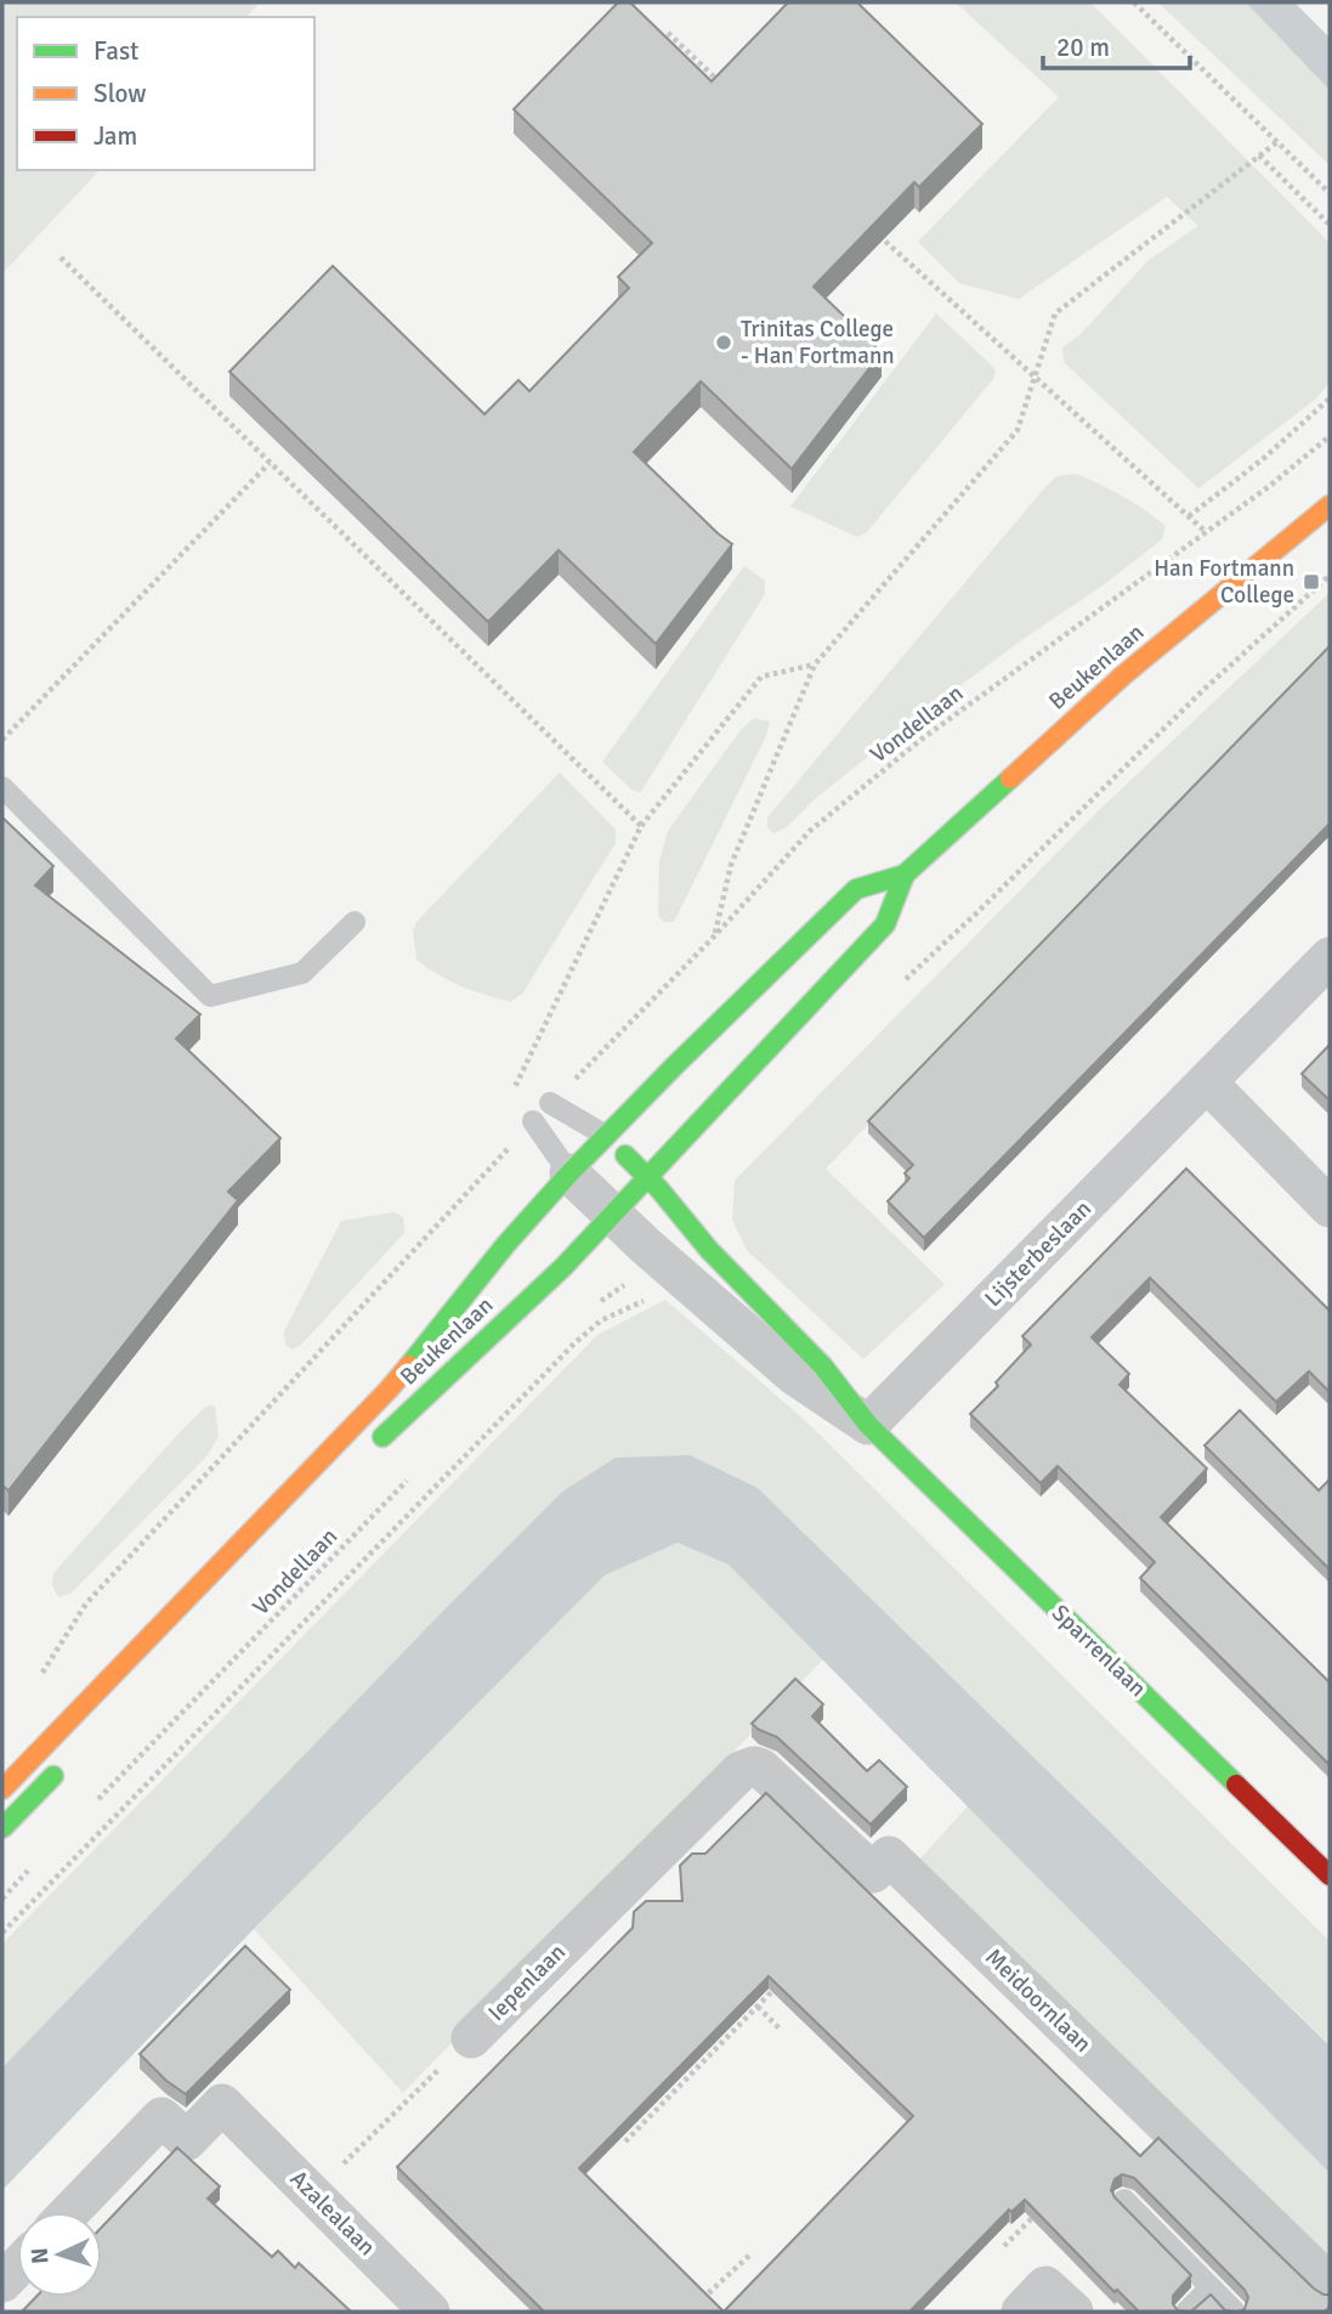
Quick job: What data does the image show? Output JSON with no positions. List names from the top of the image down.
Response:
{
  "streets": {
    "street": [
      "Beukenlaan",
      "Lijsterbeslaan",
      "Sparrenlaan",
      "Iepenlaan",
      "Meidoornlaan",
      "Azalealaan"
    ],
    "path": ["Vondellaan"]
  },
  "crossings": [
    ["Beukenlaan", "Sparrenlaan"],
    ["Lijsterbeslaan", "Sparrenlaan"],
    ["Iepenlaan", "Meidoornlaan"],
    ["Iepenlaan", "Azalealaan"]
  ],
  "places": {
    "other": ["Trinitas College - Han Fortmann"],
    "transit": ["Han Fortmann College"]
  },
  "legend": ["Fast", "Slow", "Jam"],
  "scale_bar": "20 m",
  "north": "left"
}
